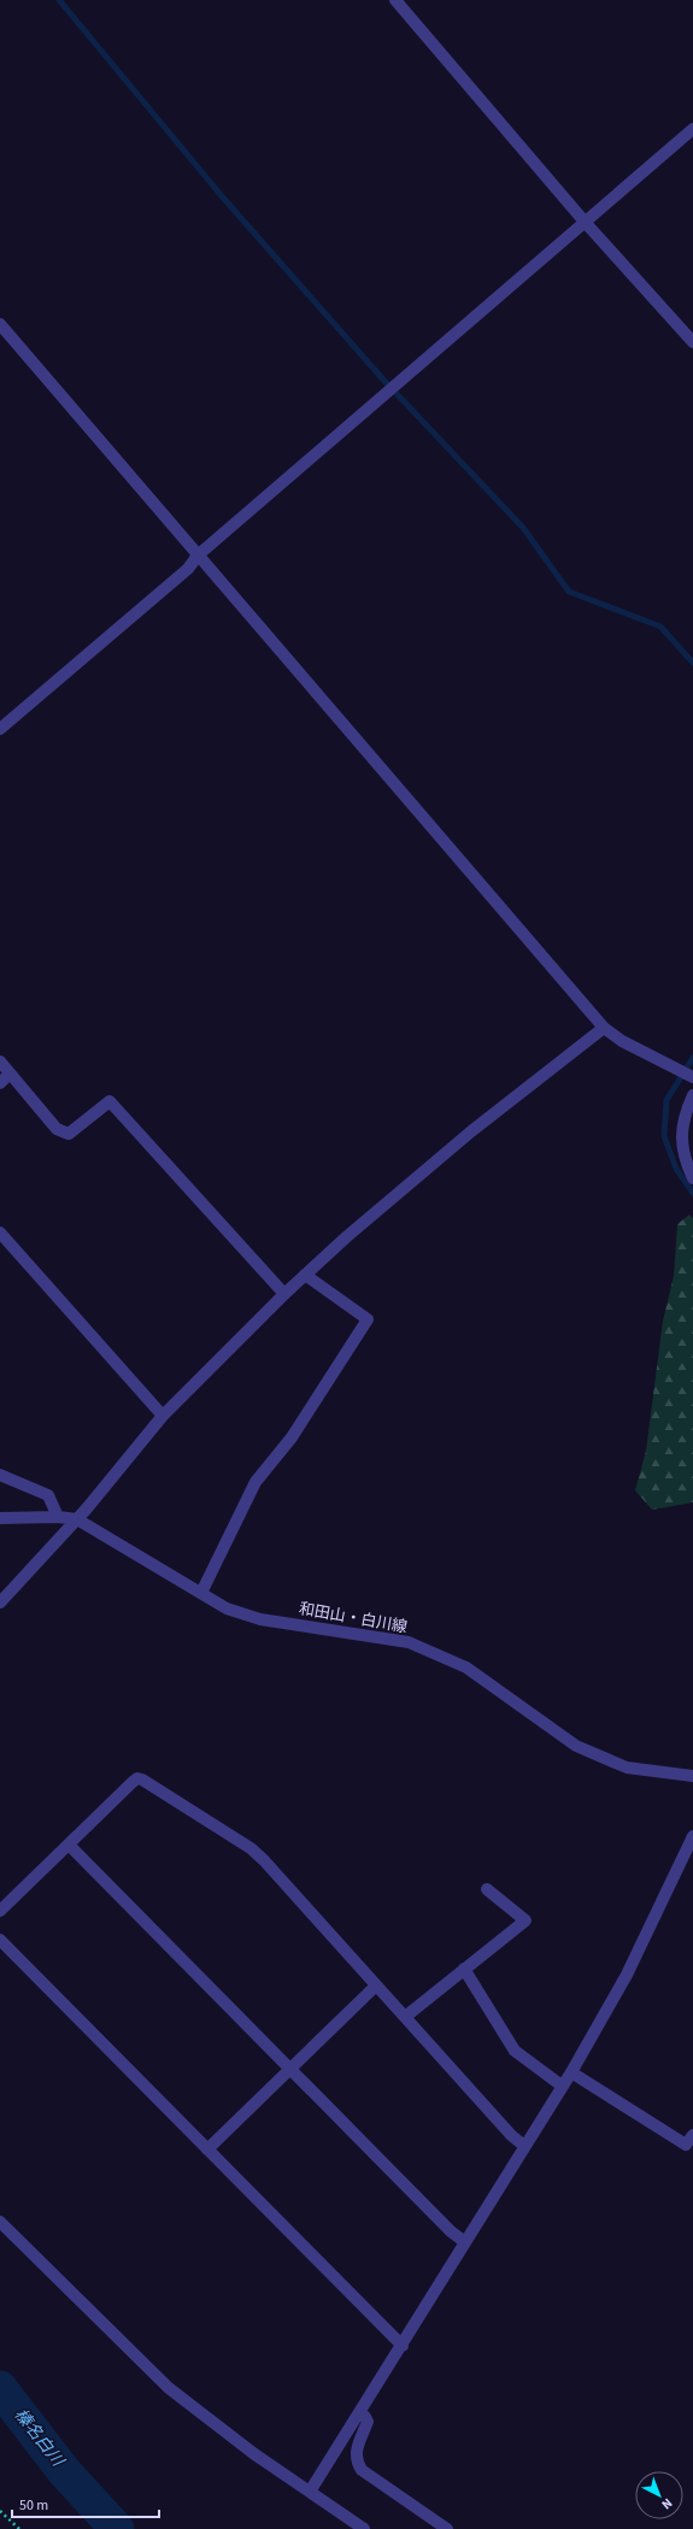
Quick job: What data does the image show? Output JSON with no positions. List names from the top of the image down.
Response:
{
  "streets": {
    "street": ["和田山・白川線"]
  },
  "water": ["榛名白川"],
  "scale_bar": "50 m",
  "north": "bottom right"
}
